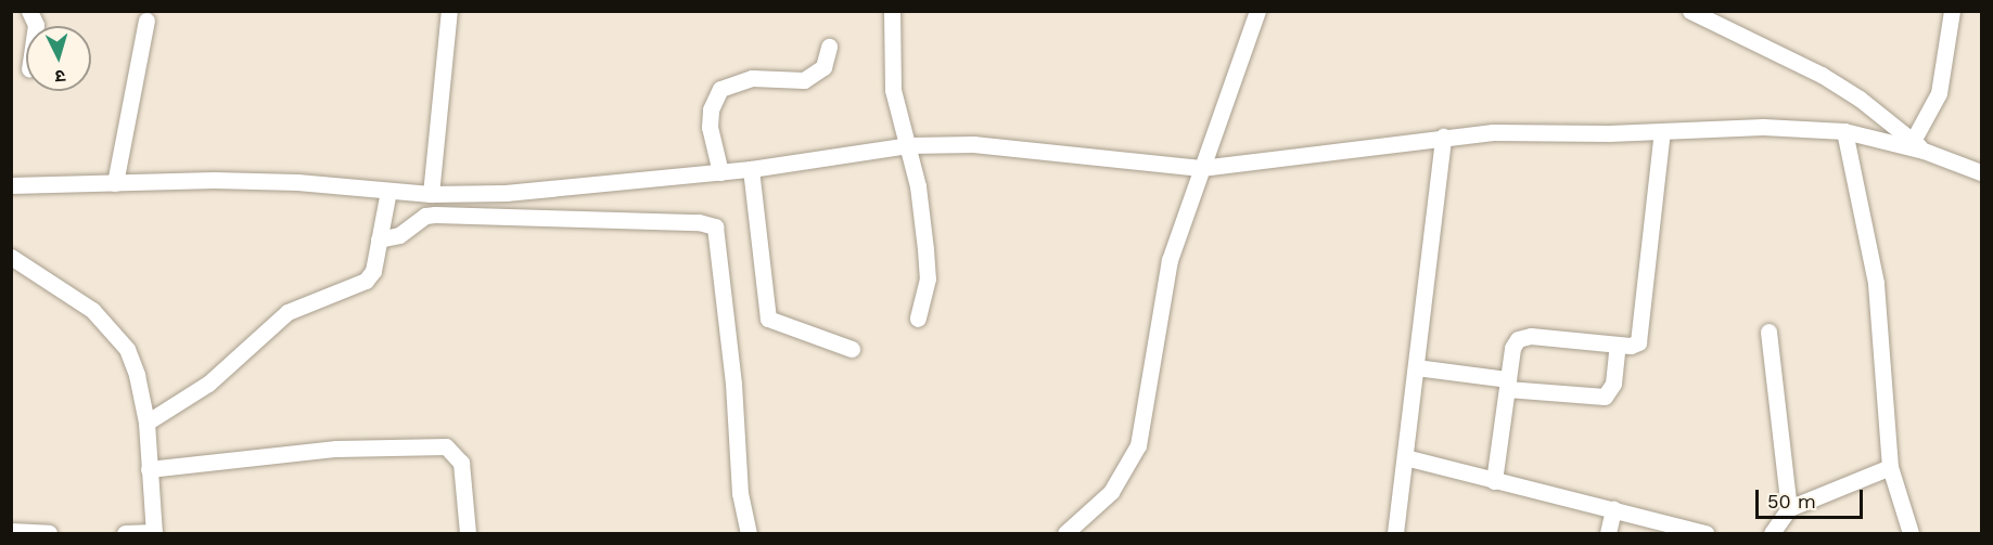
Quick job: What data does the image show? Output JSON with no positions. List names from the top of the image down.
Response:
{
  "scale_bar": "50 m",
  "north": "bottom"
}
